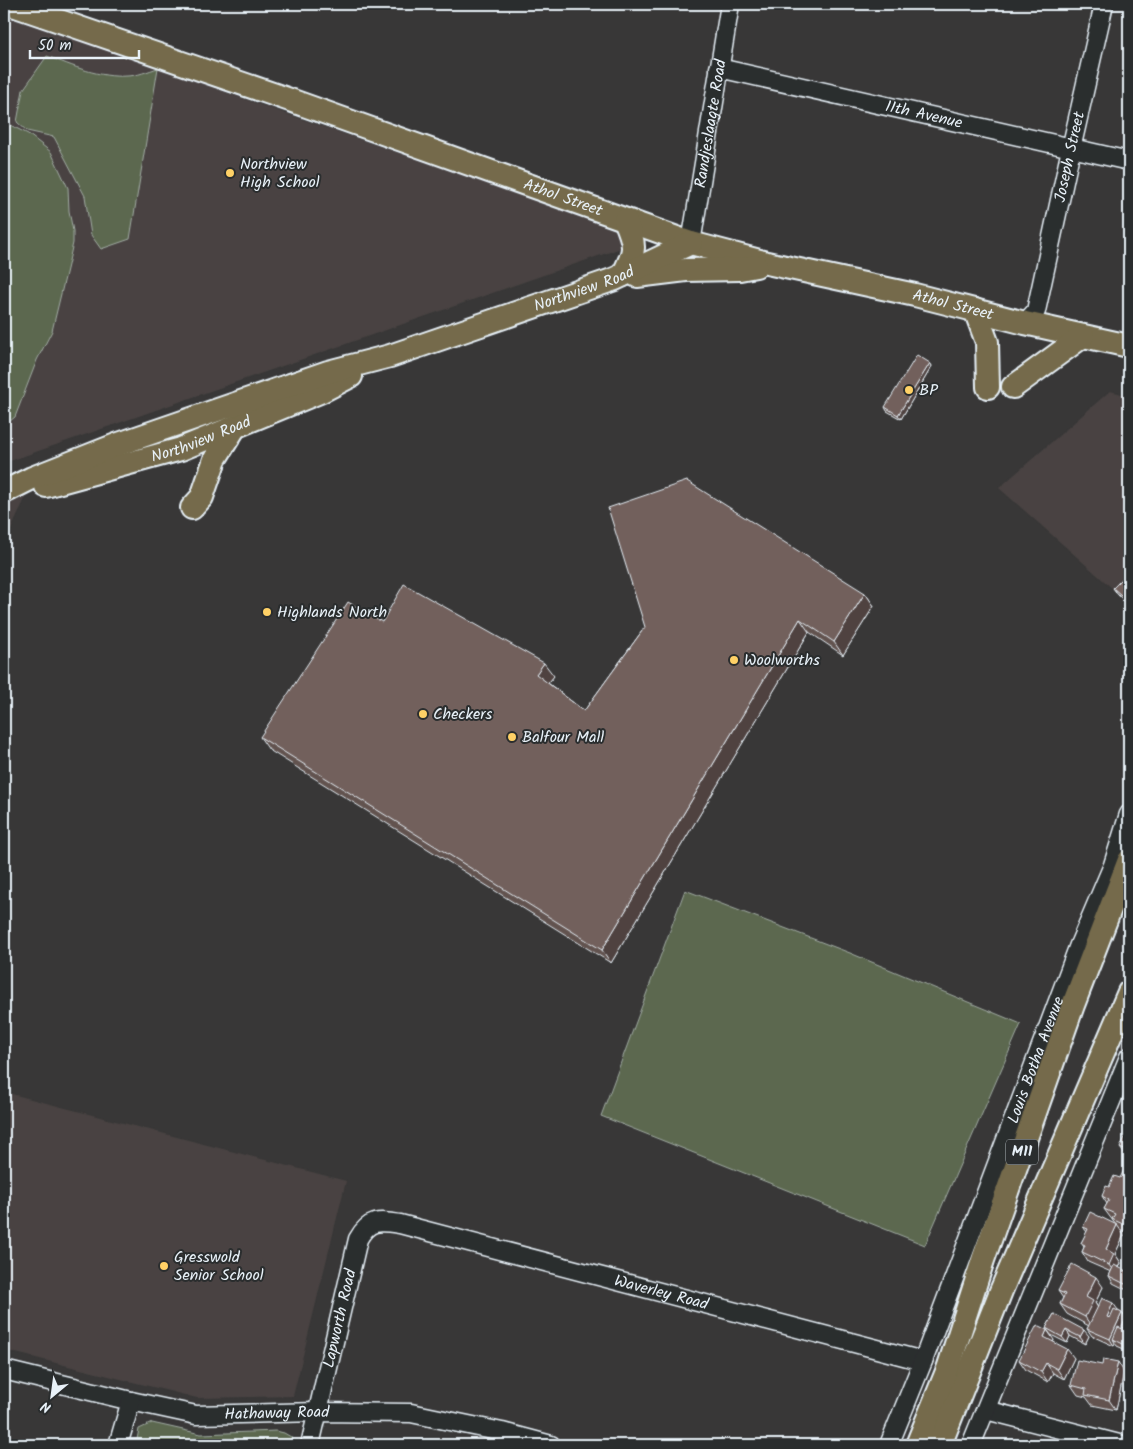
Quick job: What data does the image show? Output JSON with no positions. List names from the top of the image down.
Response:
{
  "streets": {
    "main road": [
      "Athol Street",
      "Northview Road",
      "Louis Botha Avenue",
      "M11"
    ],
    "street": [
      "11th Avenue",
      "Randjeslaagte Road",
      "Joseph Street",
      "Waverley Road",
      "Lapworth Road",
      "Hathaway Road"
    ]
  },
  "crossings": [
    ["11th Avenue", "Randjeslaagte Road"],
    ["11th Avenue", "Joseph Street"],
    ["Randjeslaagte Road", "Athol Street"],
    ["Randjeslaagte Road", "Northview Road"],
    ["Joseph Street", "Athol Street"],
    ["Athol Street", "Northview Road"],
    ["Louis Botha Avenue", "Waverley Road"],
    ["Waverley Road", "Lapworth Road"],
    ["Lapworth Road", "Hathaway Road"]
  ],
  "places": [
    "Northview High School",
    "BP",
    "Highlands North",
    "Woolworths",
    "Checkers",
    "Balfour Mall",
    "Gresswold Senior School"
  ],
  "scale_bar": "50 m",
  "north": "bottom left"
}
